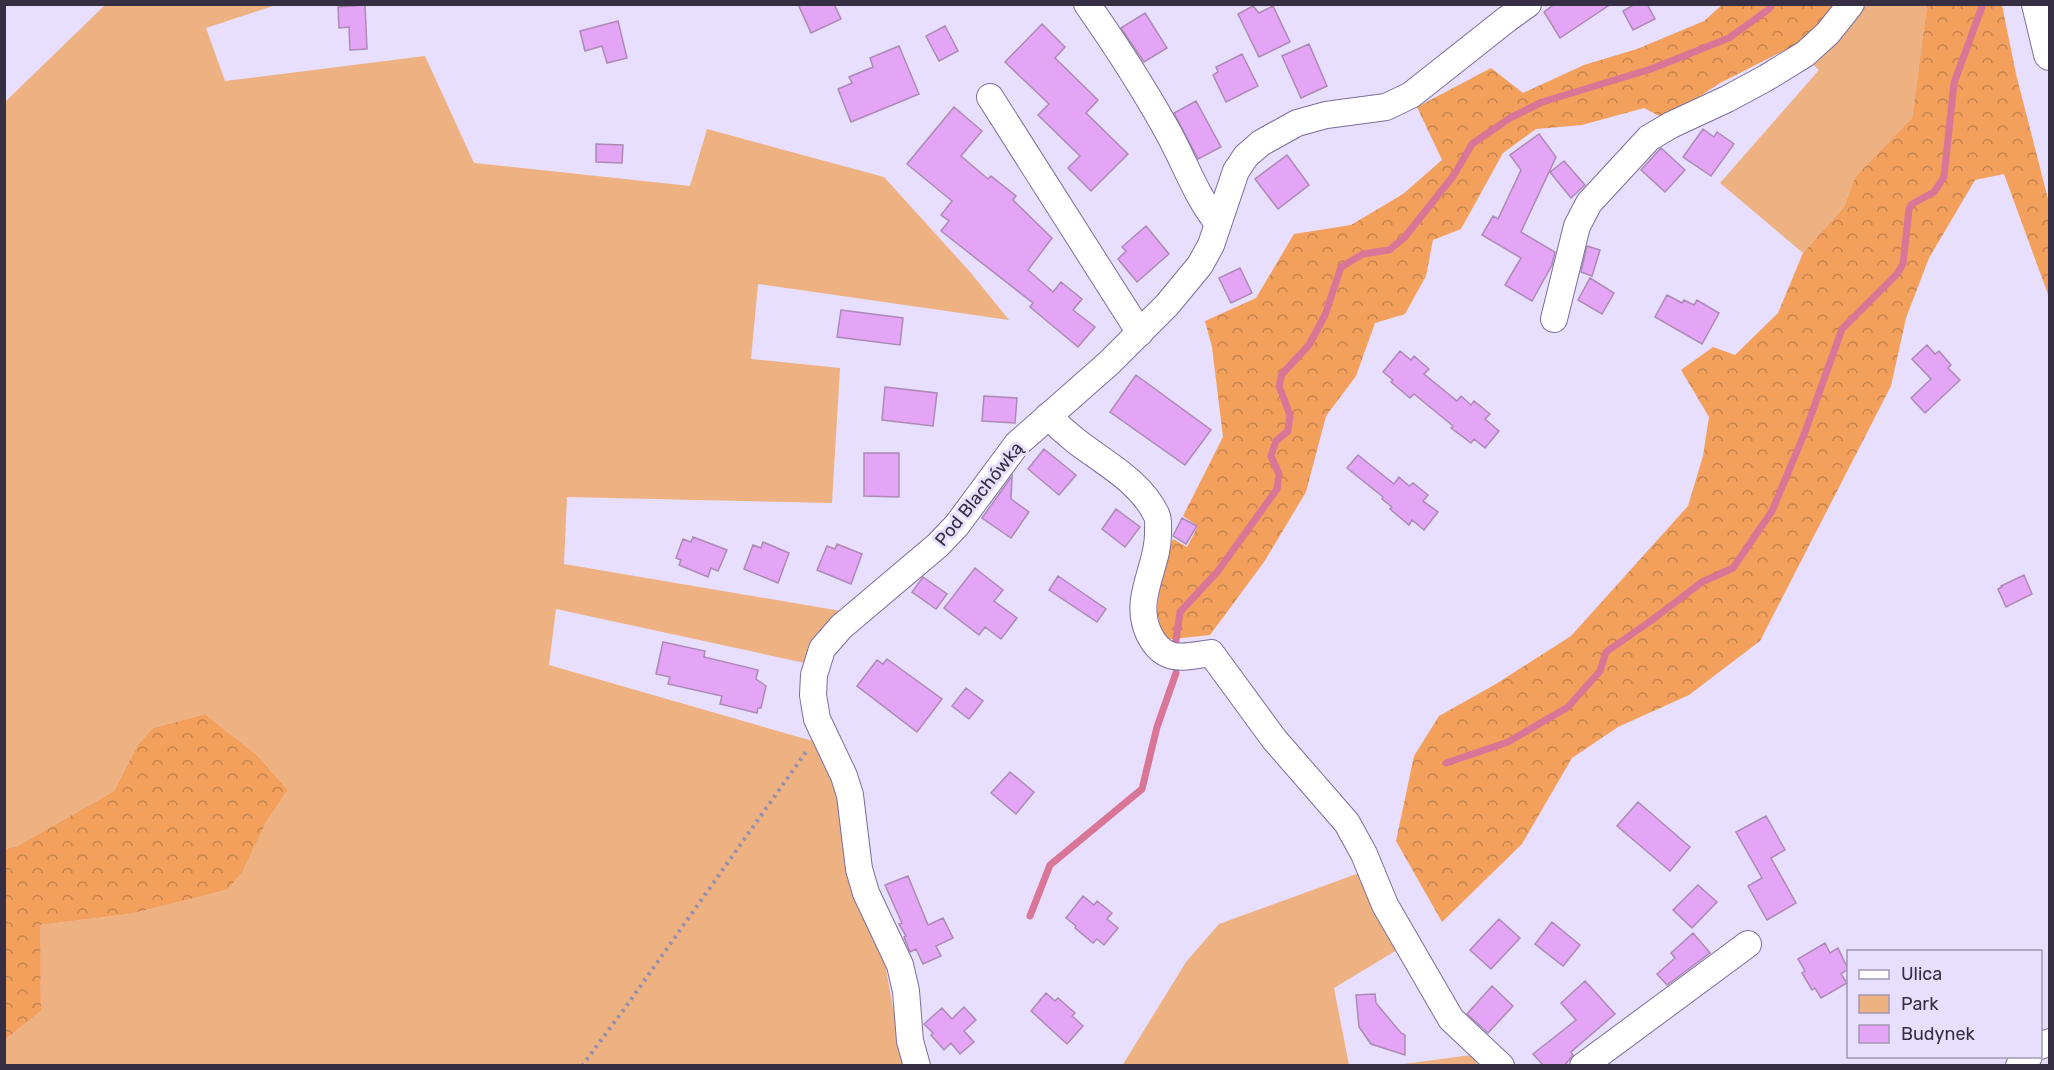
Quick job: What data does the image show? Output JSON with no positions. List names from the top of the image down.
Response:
{
  "streets": {
    "street": ["Pod Blachówką"]
  },
  "legend": ["Ulica", "Park", "Budynek"]
}
